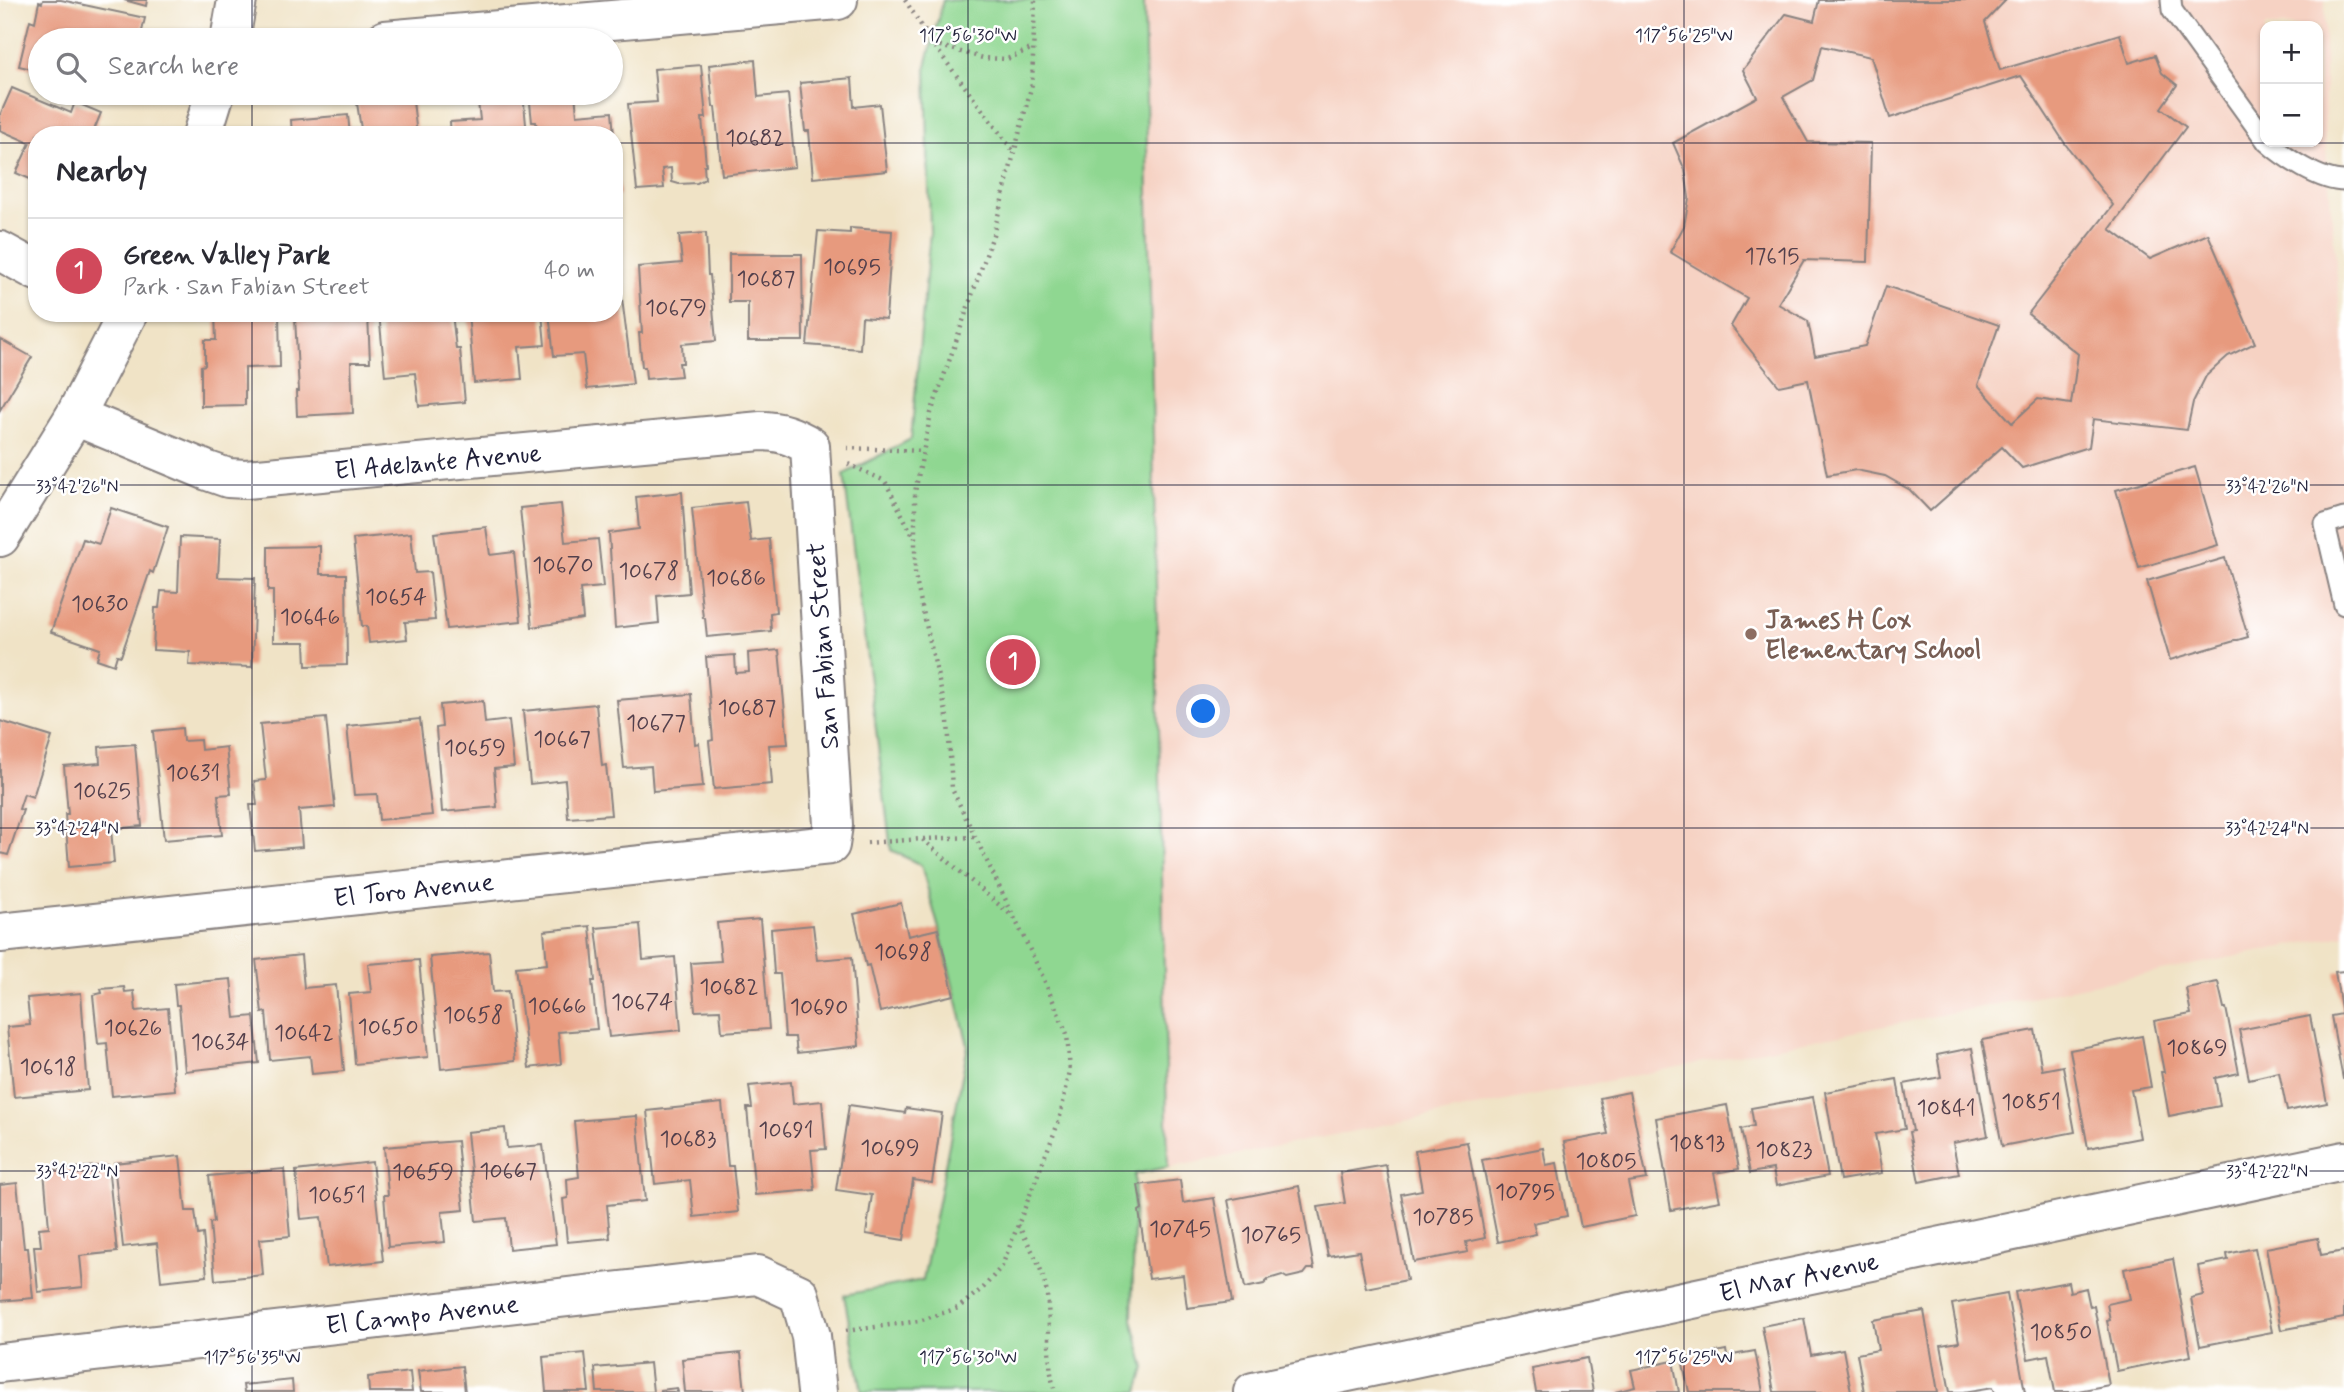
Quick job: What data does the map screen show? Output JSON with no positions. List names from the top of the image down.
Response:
{
  "streets": {
    "street": [
      "El Adelante Avenue",
      "San Fabian Street",
      "El Toro Avenue",
      "El Mar Avenue",
      "El Campo Avenue"
    ]
  },
  "crossings": [
    ["El Adelante Avenue", "San Fabian Street"],
    ["San Fabian Street", "El Toro Avenue"]
  ],
  "places": ["James H Cox Elementary School"],
  "house_numbers": [
    "10682",
    "17615",
    "10695",
    "10687",
    "10679",
    "10670",
    "10678",
    "10686",
    "10654",
    "10630",
    "10646",
    "10687",
    "10677",
    "10667",
    "10659",
    "10631",
    "10625",
    "10698",
    "10682",
    "10674",
    "10666",
    "10690",
    "10658",
    "10650",
    "10626",
    "10642",
    "10634",
    "10869",
    "10618",
    "10851",
    "10841",
    "10691",
    "10683",
    "10813",
    "10699",
    "10823",
    "10805",
    "10667",
    "10659",
    "10795",
    "10651",
    "10785",
    "10745",
    "10765",
    "10850"
  ],
  "page": {
    "map_buttons": ["+", "−"],
    "search": "Search here",
    "heading": "Nearby",
    "list": [
      {
        "mark": "1",
        "name": "Green Valley Park",
        "note": "Park · San Fabian Street",
        "value": "40 m"
      }
    ],
    "pins": "1"
  },
  "coordinates": [
    "117°56'30\"W",
    "117°56'25\"W",
    "33°42'26\"N",
    "33°42'24\"N",
    "33°42'22\"N",
    "117°56'35\"W"
  ]
}
